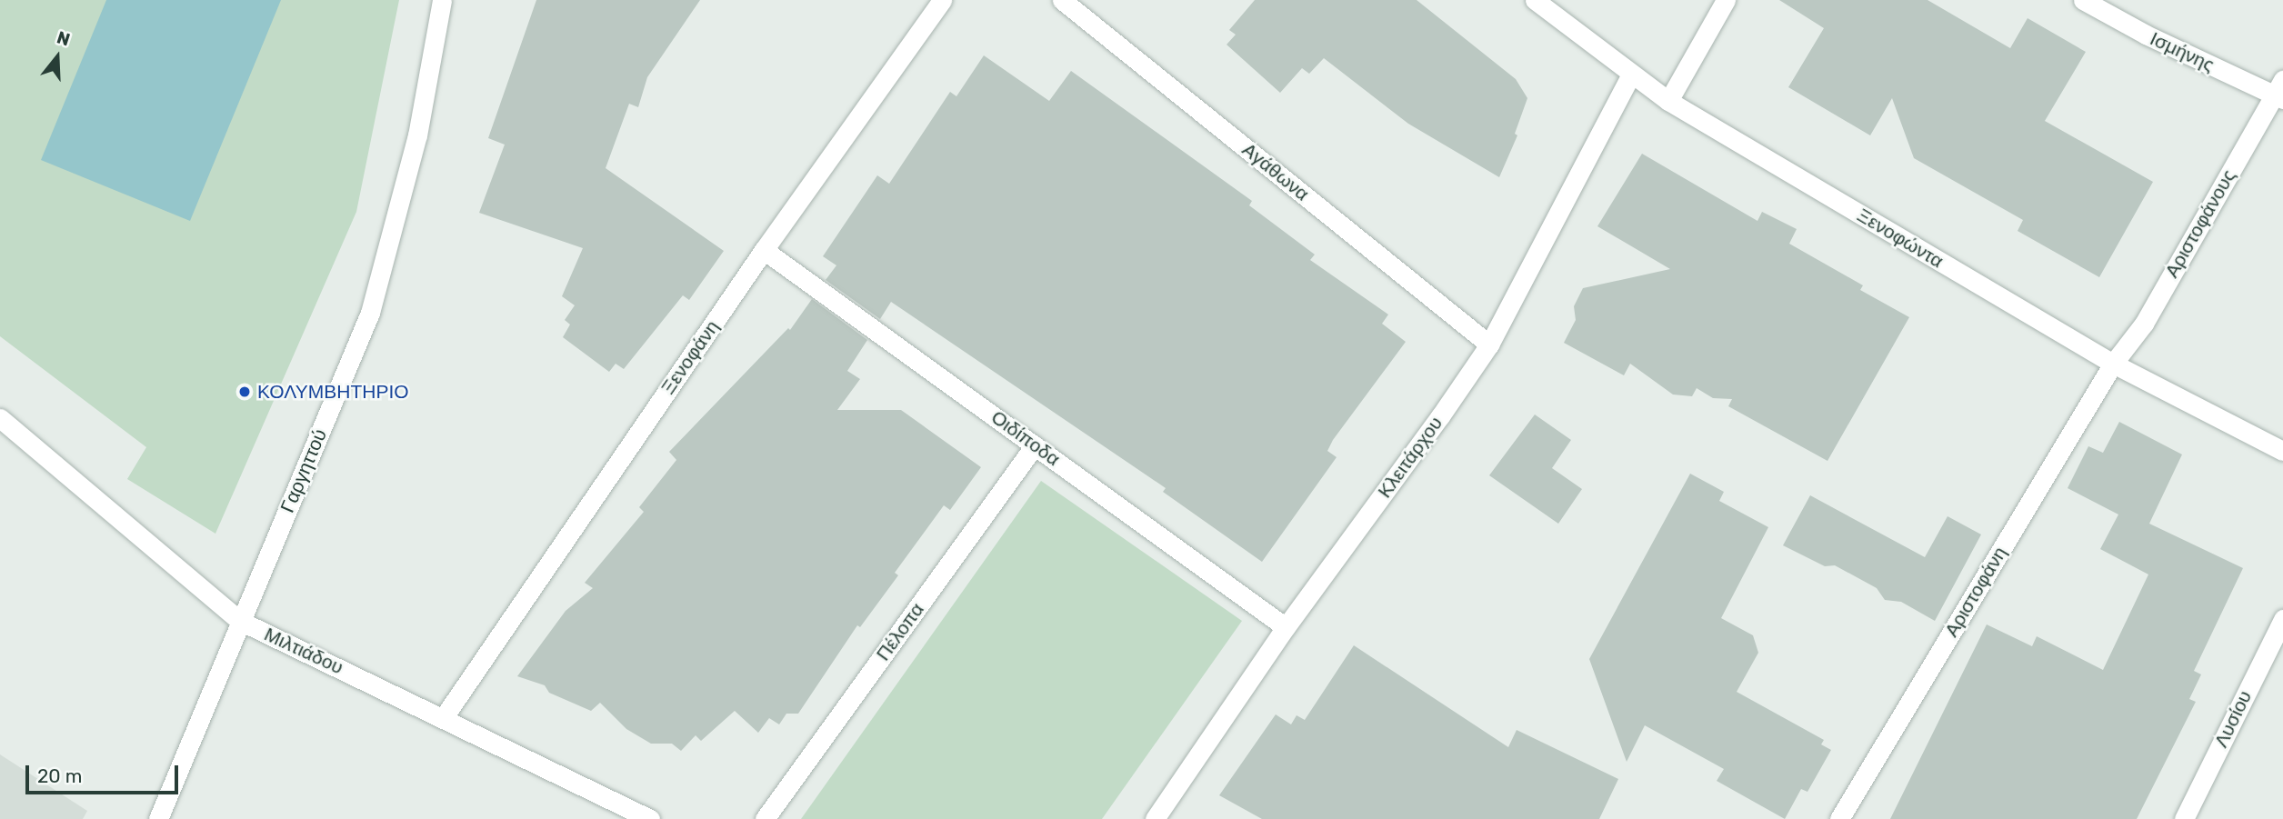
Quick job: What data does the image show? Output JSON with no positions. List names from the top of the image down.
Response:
{
  "streets": {
    "street": [
      "Ισμήνης",
      "Αγάθωνα",
      "Αριστοφάνους",
      "Ξενοφώντα",
      "Ξενοφάνη",
      "Οιδίποδα",
      "Κλειτάρχου",
      "Γαργηττού",
      "Αριστοφάνη",
      "Πέλοπα",
      "Μιλτιάδου",
      "Λυσίου"
    ]
  },
  "crossings": [
    ["Ισμήνης", "Αριστοφάνους"],
    ["Αγάθωνα", "Κλειτάρχου"],
    ["Αριστοφάνους", "Ξενοφώντα"],
    ["Αριστοφάνους", "Αριστοφάνη"],
    ["Ξενοφώντα", "Κλειτάρχου"],
    ["Ξενοφώντα", "Αριστοφάνη"],
    ["Ξενοφάνη", "Οιδίποδα"],
    ["Ξενοφάνη", "Μιλτιάδου"],
    ["Οιδίποδα", "Κλειτάρχου"],
    ["Οιδίποδα", "Πέλοπα"],
    ["Γαργηττού", "Μιλτιάδου"]
  ],
  "places": ["ΚΟΛΥΜΒΗΤΗΡΙΟ"],
  "scale_bar": "20 m",
  "north": "top"
}
